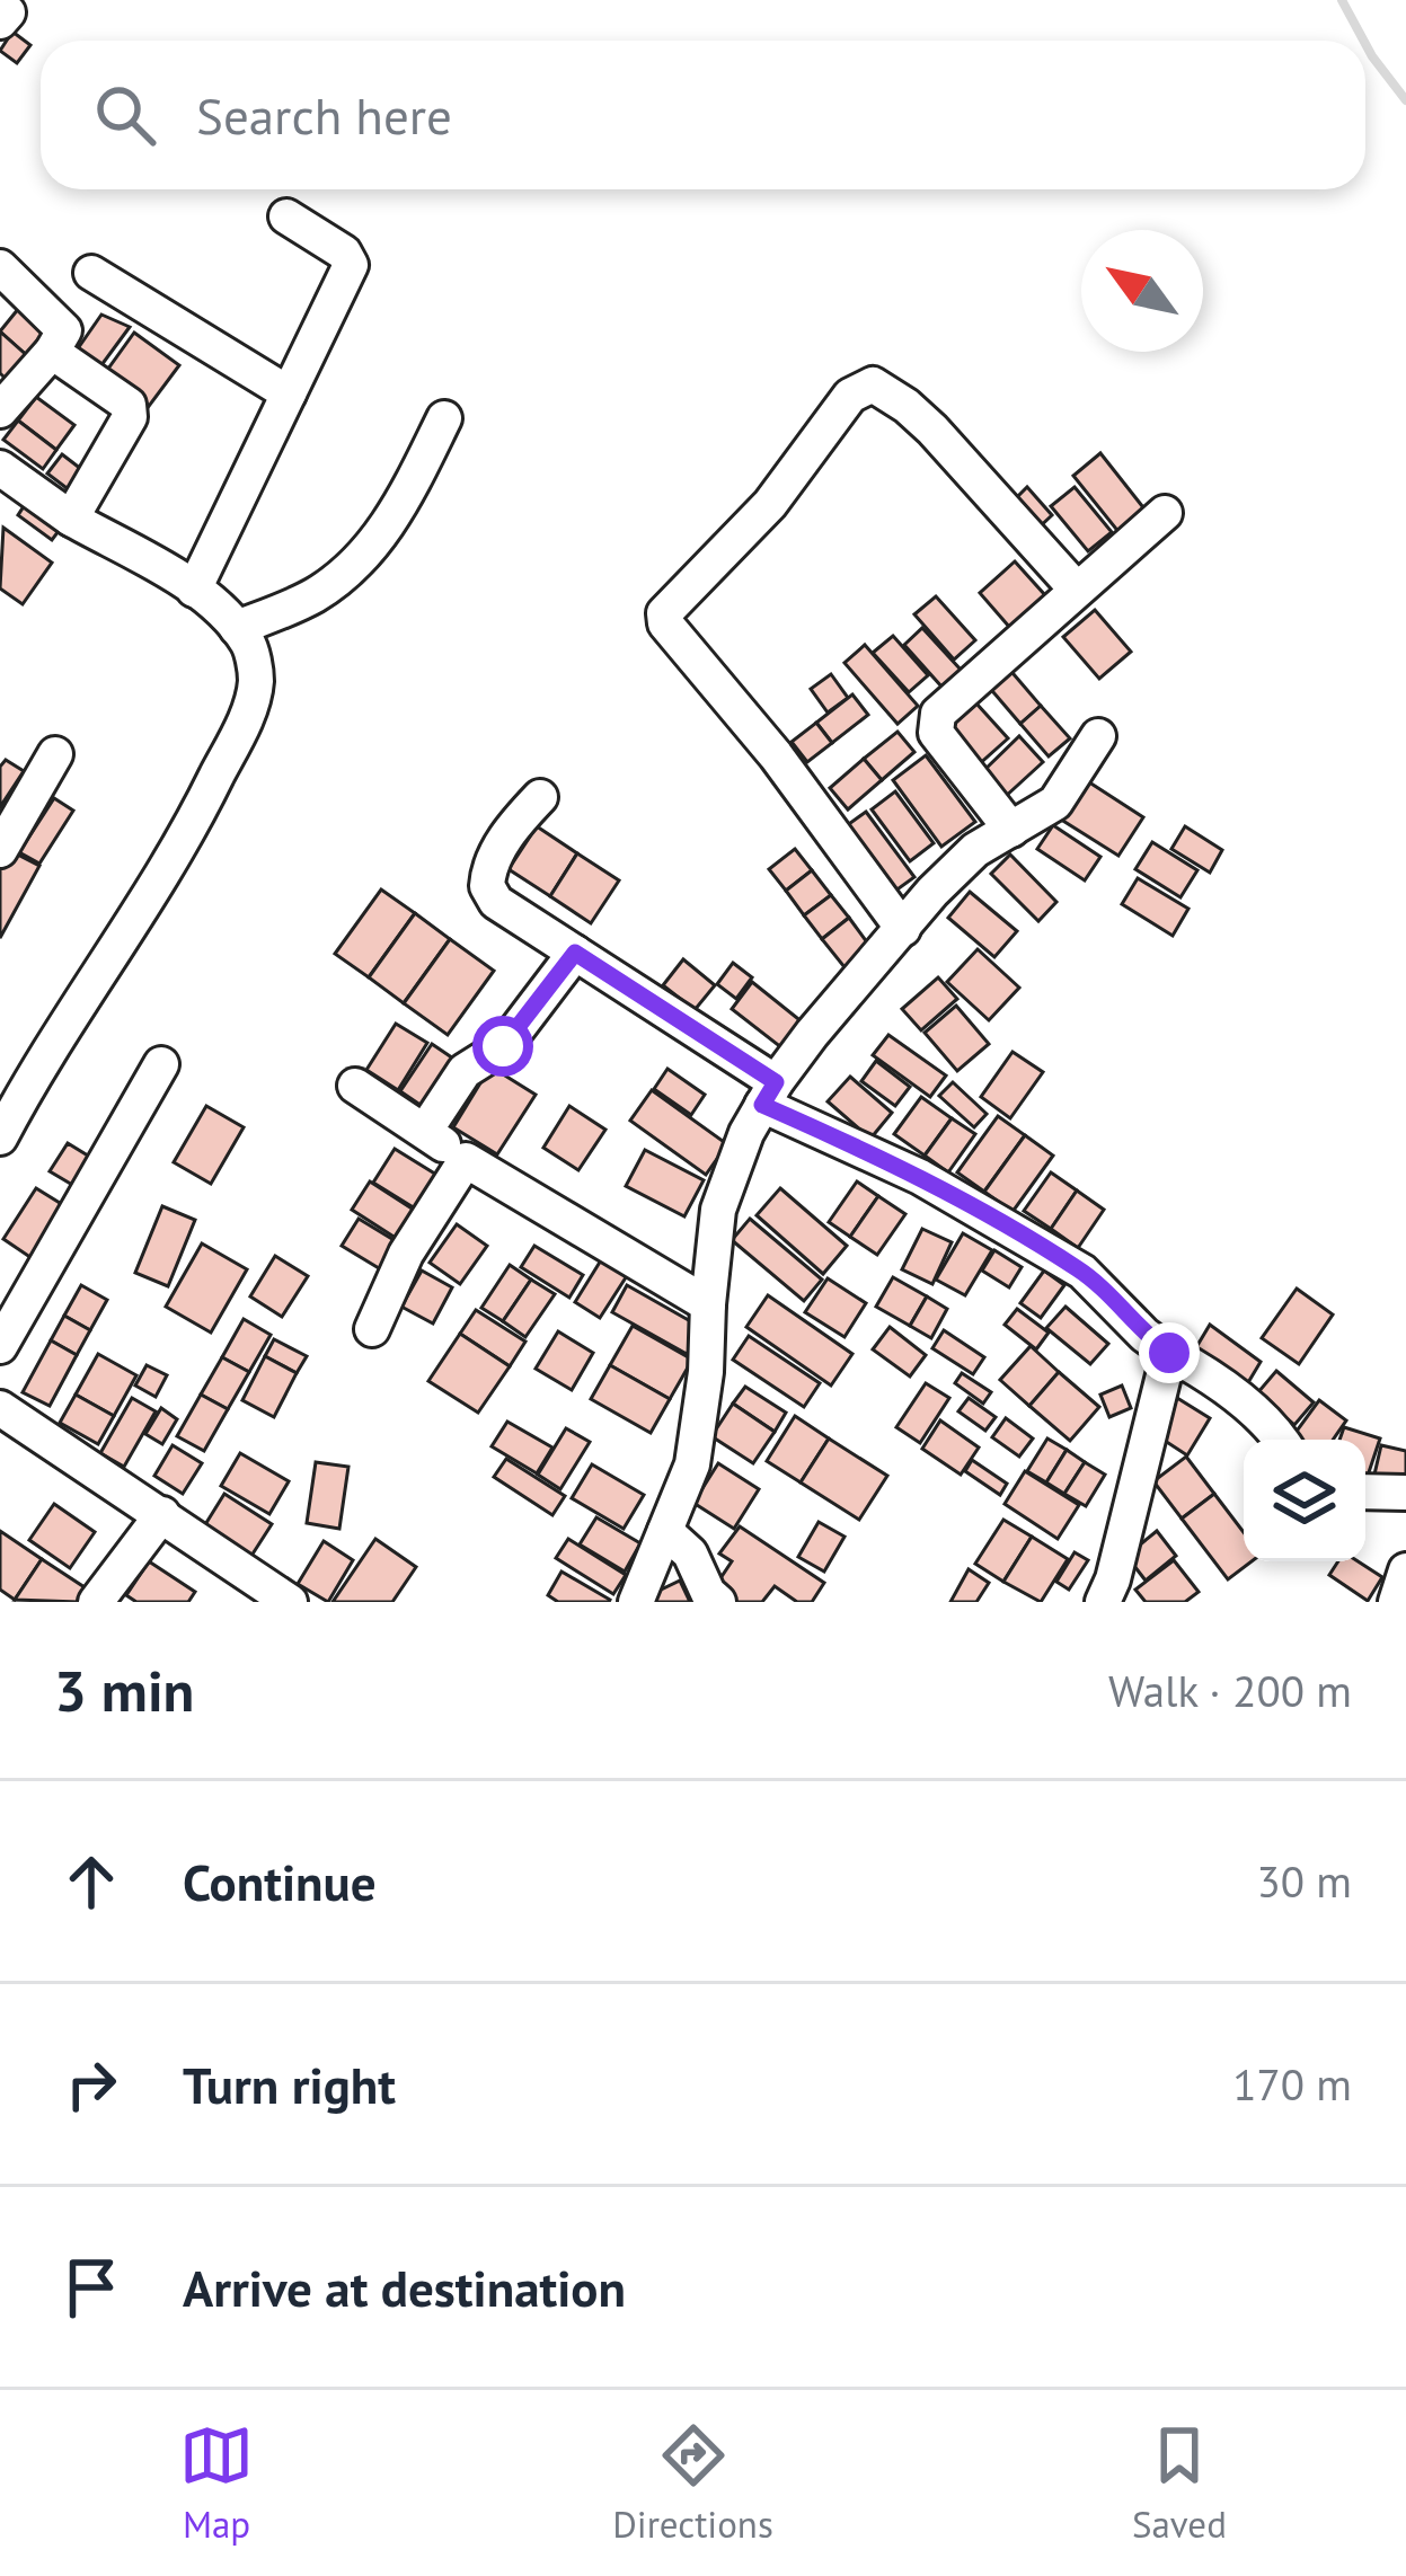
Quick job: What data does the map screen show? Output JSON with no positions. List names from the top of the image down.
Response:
{
  "north": "top left",
  "page": {
    "search": "Search here",
    "heading": ["3 min", "Walk · 200 m"],
    "list": [
      ["Continue", "30 m"],
      ["Turn right", "170 m"],
      "Arrive at destination"
    ],
    "nav": ["Map", "Directions", "Saved"]
  }
}
